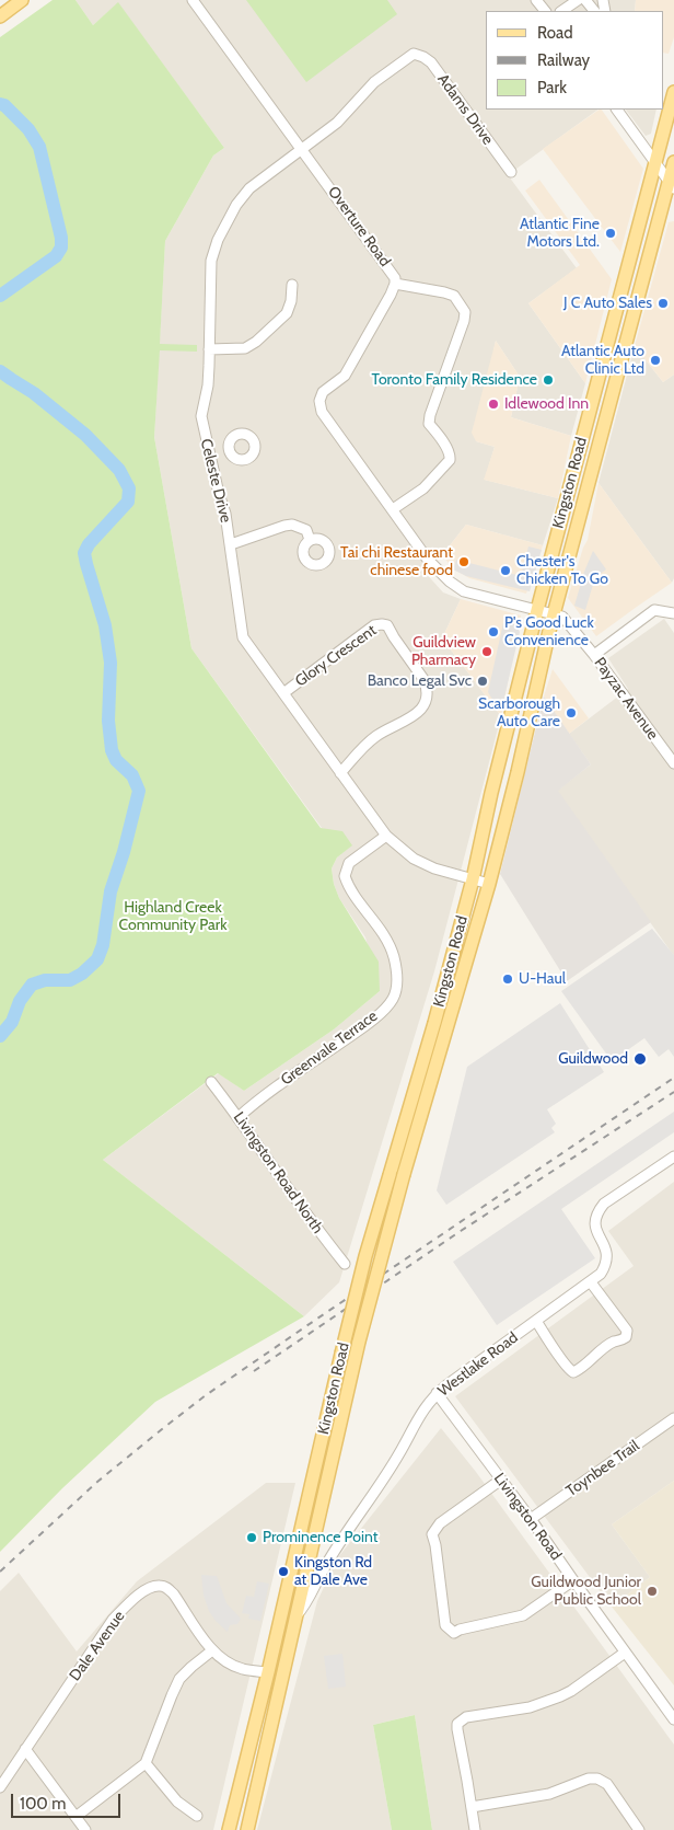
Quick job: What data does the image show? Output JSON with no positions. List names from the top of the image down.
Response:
{
  "streets": {
    "main road": ["Kingston Road"],
    "street": [
      "Adams Drive",
      "Overture Road",
      "Celeste Drive",
      "Glory Crescent",
      "Payzac Avenue",
      "Greenvale Terrace",
      "Livingston Road North",
      "Westlake Road",
      "Toynbee Trail",
      "Livingston Road",
      "Dale Avenue"
    ]
  },
  "crossings": [
    ["Adams Drive", "Celeste Drive"],
    ["Overture Road", "Celeste Drive"],
    ["Overture Road", "Kingston Road"],
    ["Overture Road", "Payzac Avenue"],
    ["Celeste Drive", "Kingston Road"],
    ["Celeste Drive", "Glory Crescent"],
    ["Celeste Drive", "Greenvale Terrace"],
    ["Kingston Road", "Payzac Avenue"],
    ["Kingston Road", "Westlake Road"],
    ["Kingston Road", "Dale Avenue"],
    ["Greenvale Terrace", "Livingston Road North"],
    ["Westlake Road", "Livingston Road"],
    ["Toynbee Trail", "Livingston Road"]
  ],
  "parks": ["Highland Creek Community Park"],
  "places": [
    "Atlantic Fine Motors Ltd.",
    "J C Auto Sales",
    "Atlantic Auto Clinic Ltd",
    "Toronto Family Residence",
    "Idlewood Inn",
    "Tai chi Restaurant chinese food",
    "Chester's Chicken To Go",
    "P's Good Luck Convenience",
    "Guildview Pharmacy",
    "Banco Legal Svc",
    "Scarborough Auto Care",
    "U-Haul",
    "Guildwood",
    "Prominence Point",
    "Kingston Rd at Dale Ave",
    "Guildwood Junior Public School"
  ],
  "legend": ["Road", "Railway", "Park"],
  "scale_bar": "100 m"
}
